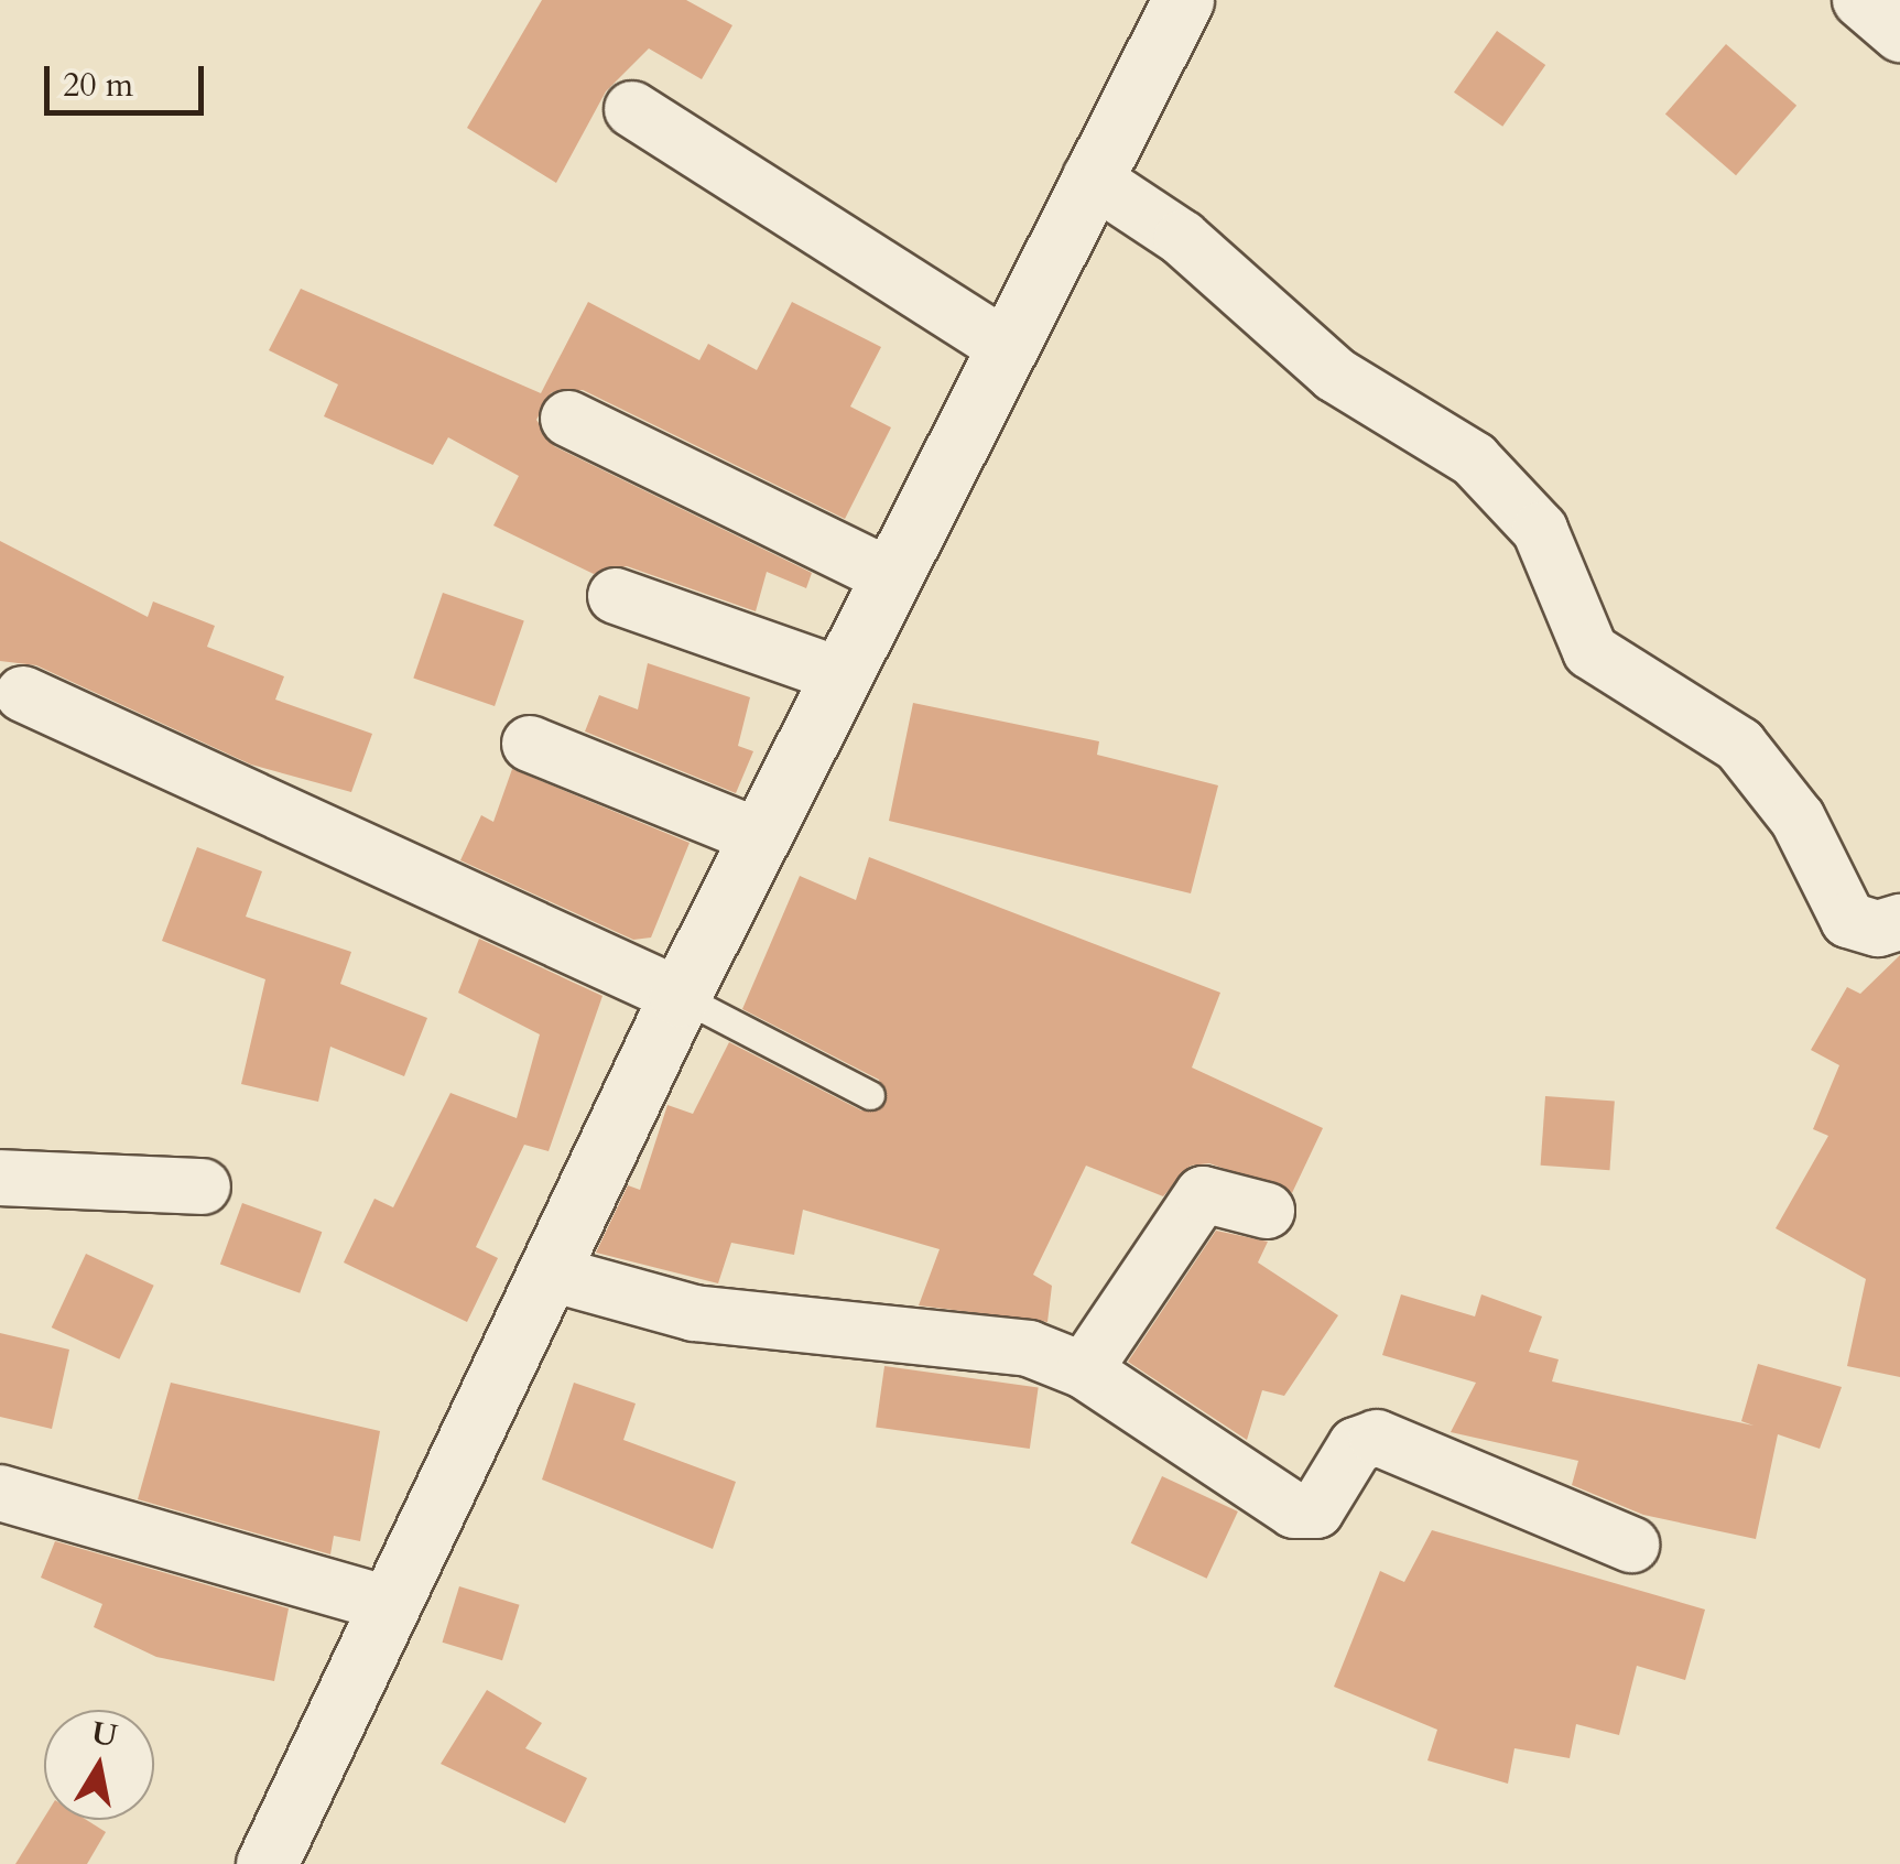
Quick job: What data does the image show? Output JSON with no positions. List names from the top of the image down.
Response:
{
  "scale_bar": "20 m",
  "north": "top"
}
